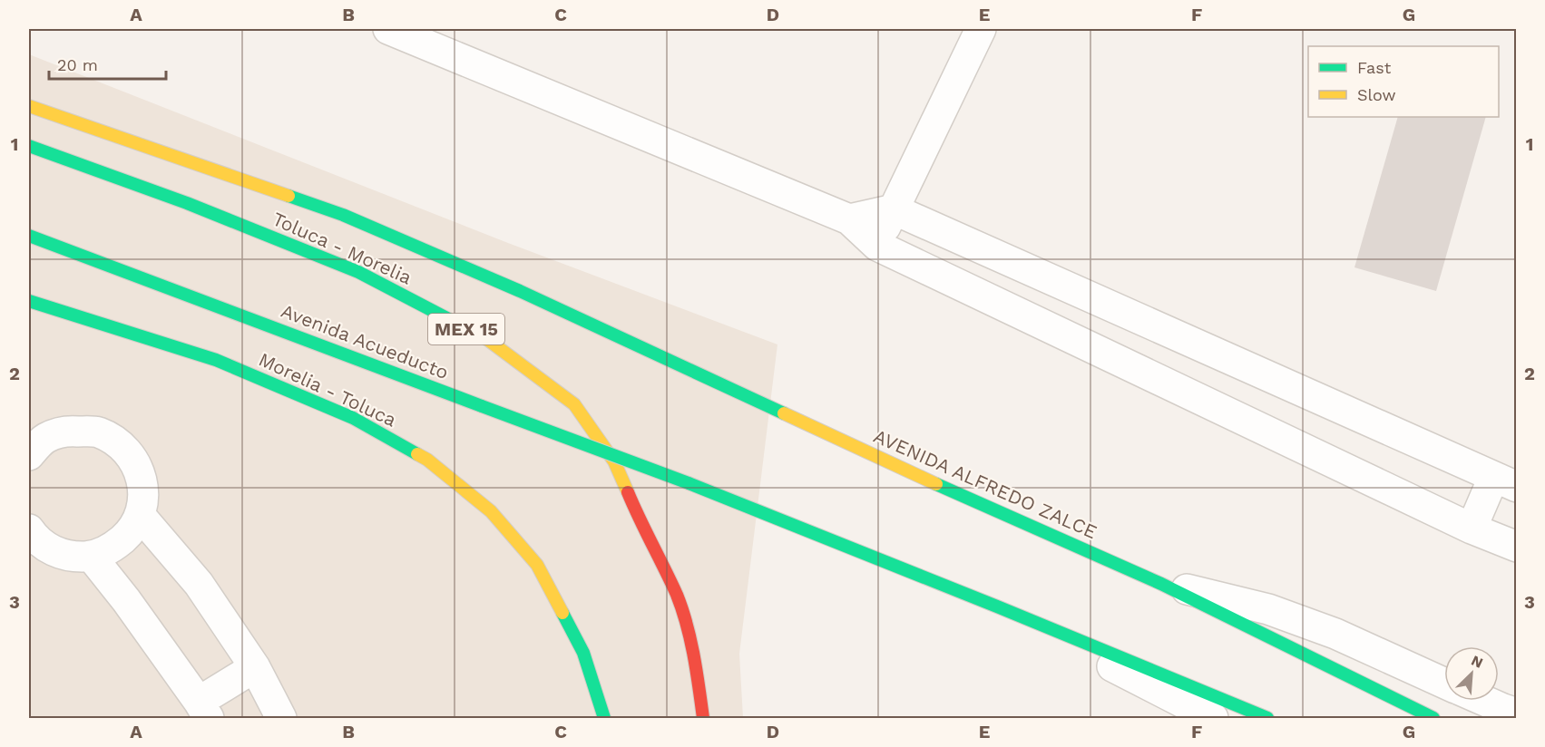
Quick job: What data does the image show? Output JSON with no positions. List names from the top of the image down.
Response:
{
  "streets": {
    "main road": [
      "Toluca - Morelia",
      "MEX 15",
      "Avenida Acueducto",
      "Morelia - Toluca",
      "AVENIDA ALFREDO ZALCE"
    ]
  },
  "legend": ["Fast", "Slow"],
  "scale_bar": "20 m",
  "north": "top right",
  "grid": {
    "columns": [
      "A",
      "B",
      "C",
      "D",
      "E",
      "F",
      "G"
    ],
    "rows": ["1", "2", "3"]
  }
}
